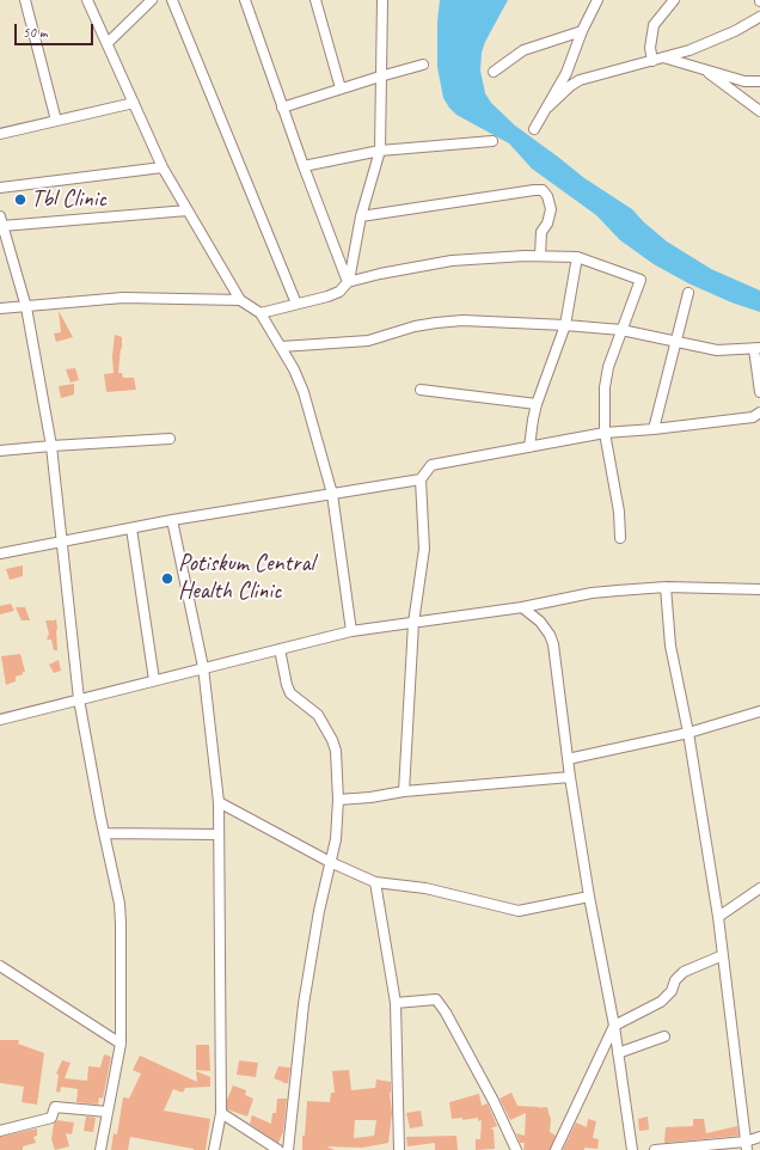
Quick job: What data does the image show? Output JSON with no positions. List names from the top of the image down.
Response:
{
  "places": ["Tbl Clinic", "Potiskum Central Health Clinic"],
  "scale_bar": "50 m"
}
